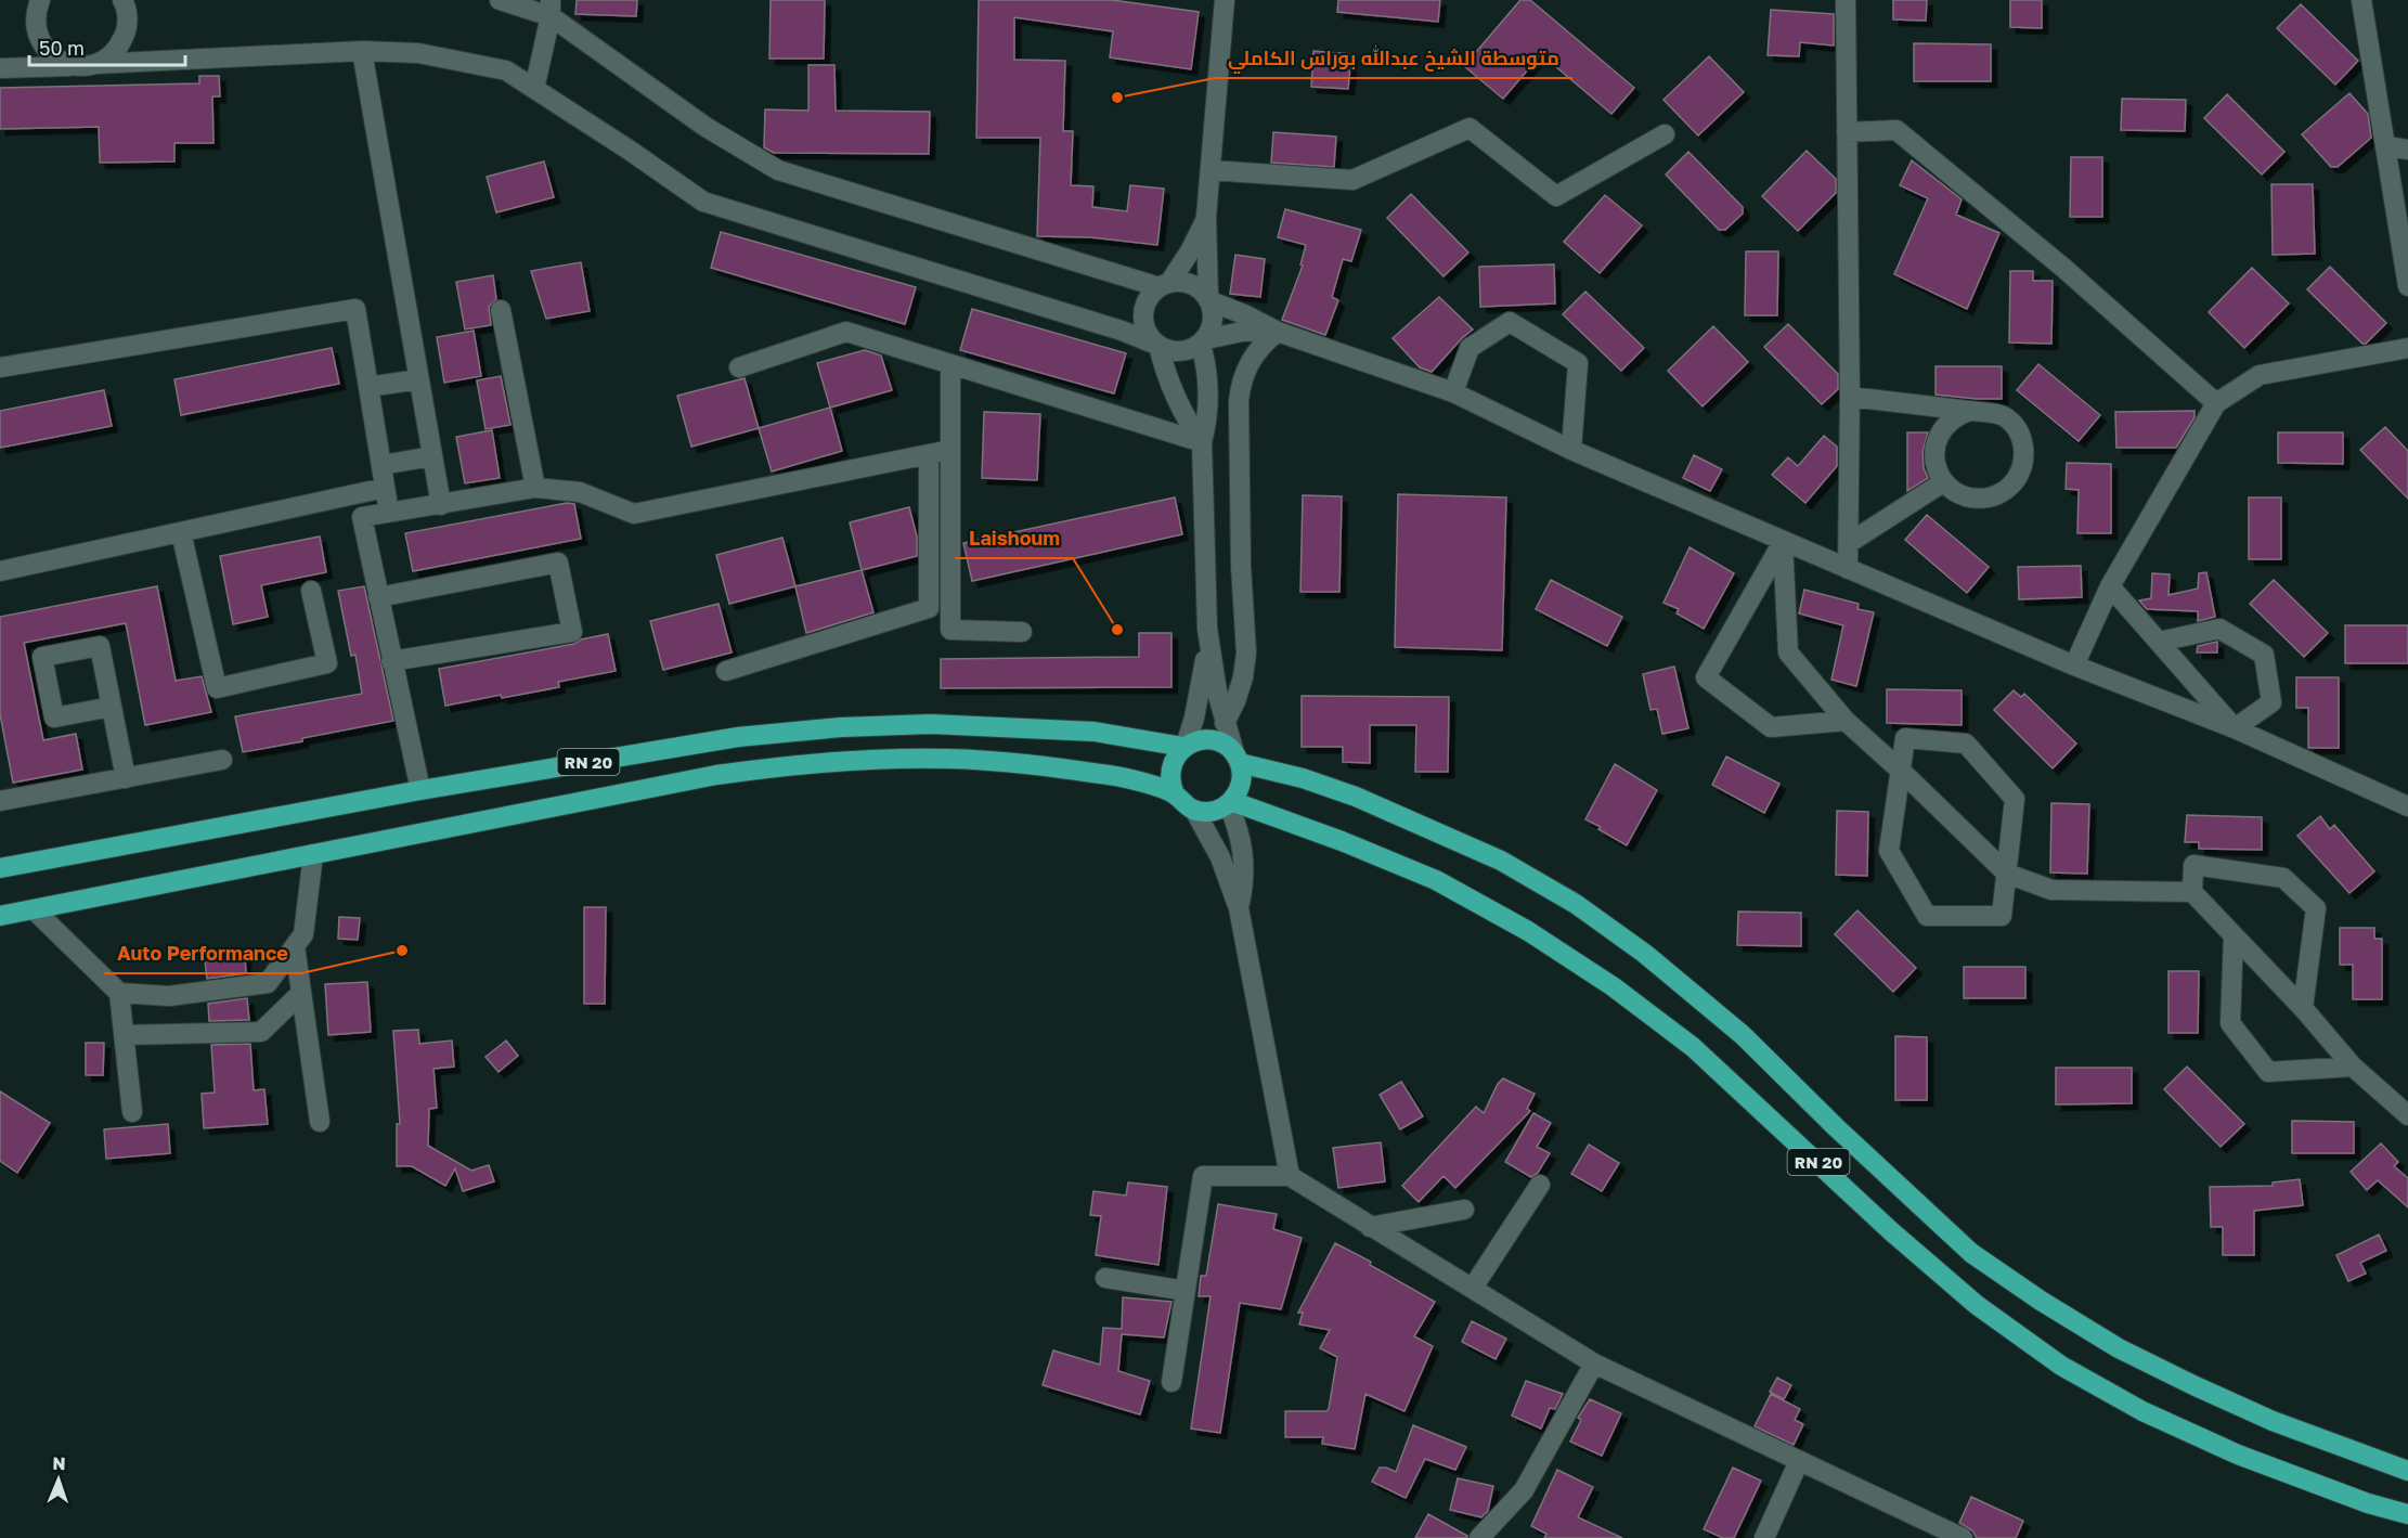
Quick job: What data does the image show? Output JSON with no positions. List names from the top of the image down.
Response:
{
  "streets": {
    "highway": ["RN 20"]
  },
  "places": ["متوسطة الشيخ عبدالله بوراس الكاملي", "Laishoum", "Auto Performance"],
  "scale_bar": "50 m",
  "north": "top"
}
